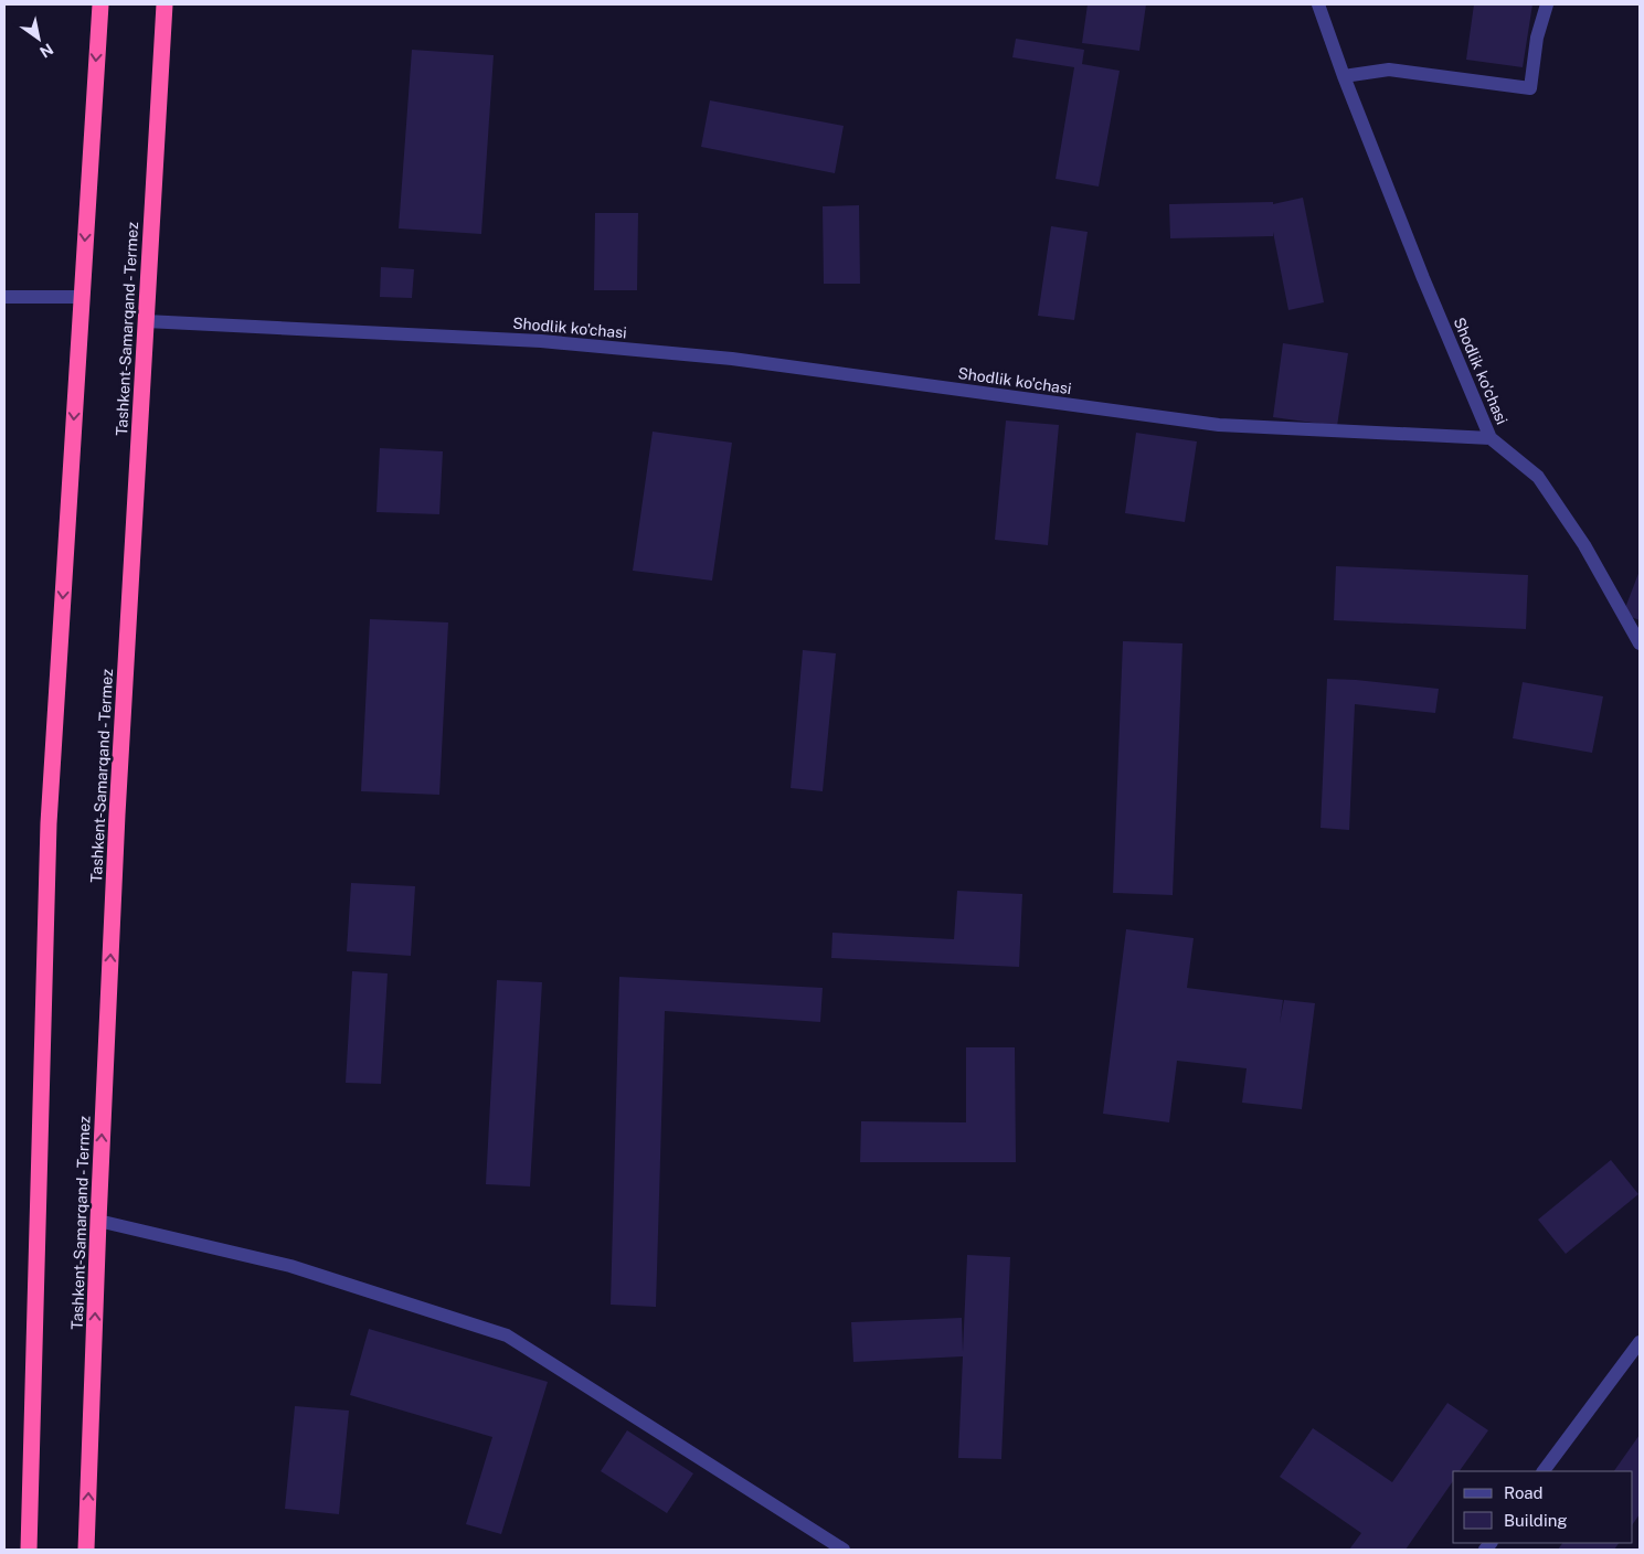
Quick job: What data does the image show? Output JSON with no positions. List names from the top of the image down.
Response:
{
  "streets": {
    "highway": ["Tashkent-Samarqand - Termez"],
    "street": ["Shodlik ko'chasi"]
  },
  "crossings": [
    ["Shodlik ko'chasi", "Tashkent-Samarqand - Termez"]
  ],
  "legend": ["Road", "Building"],
  "north": "bottom right"
}
